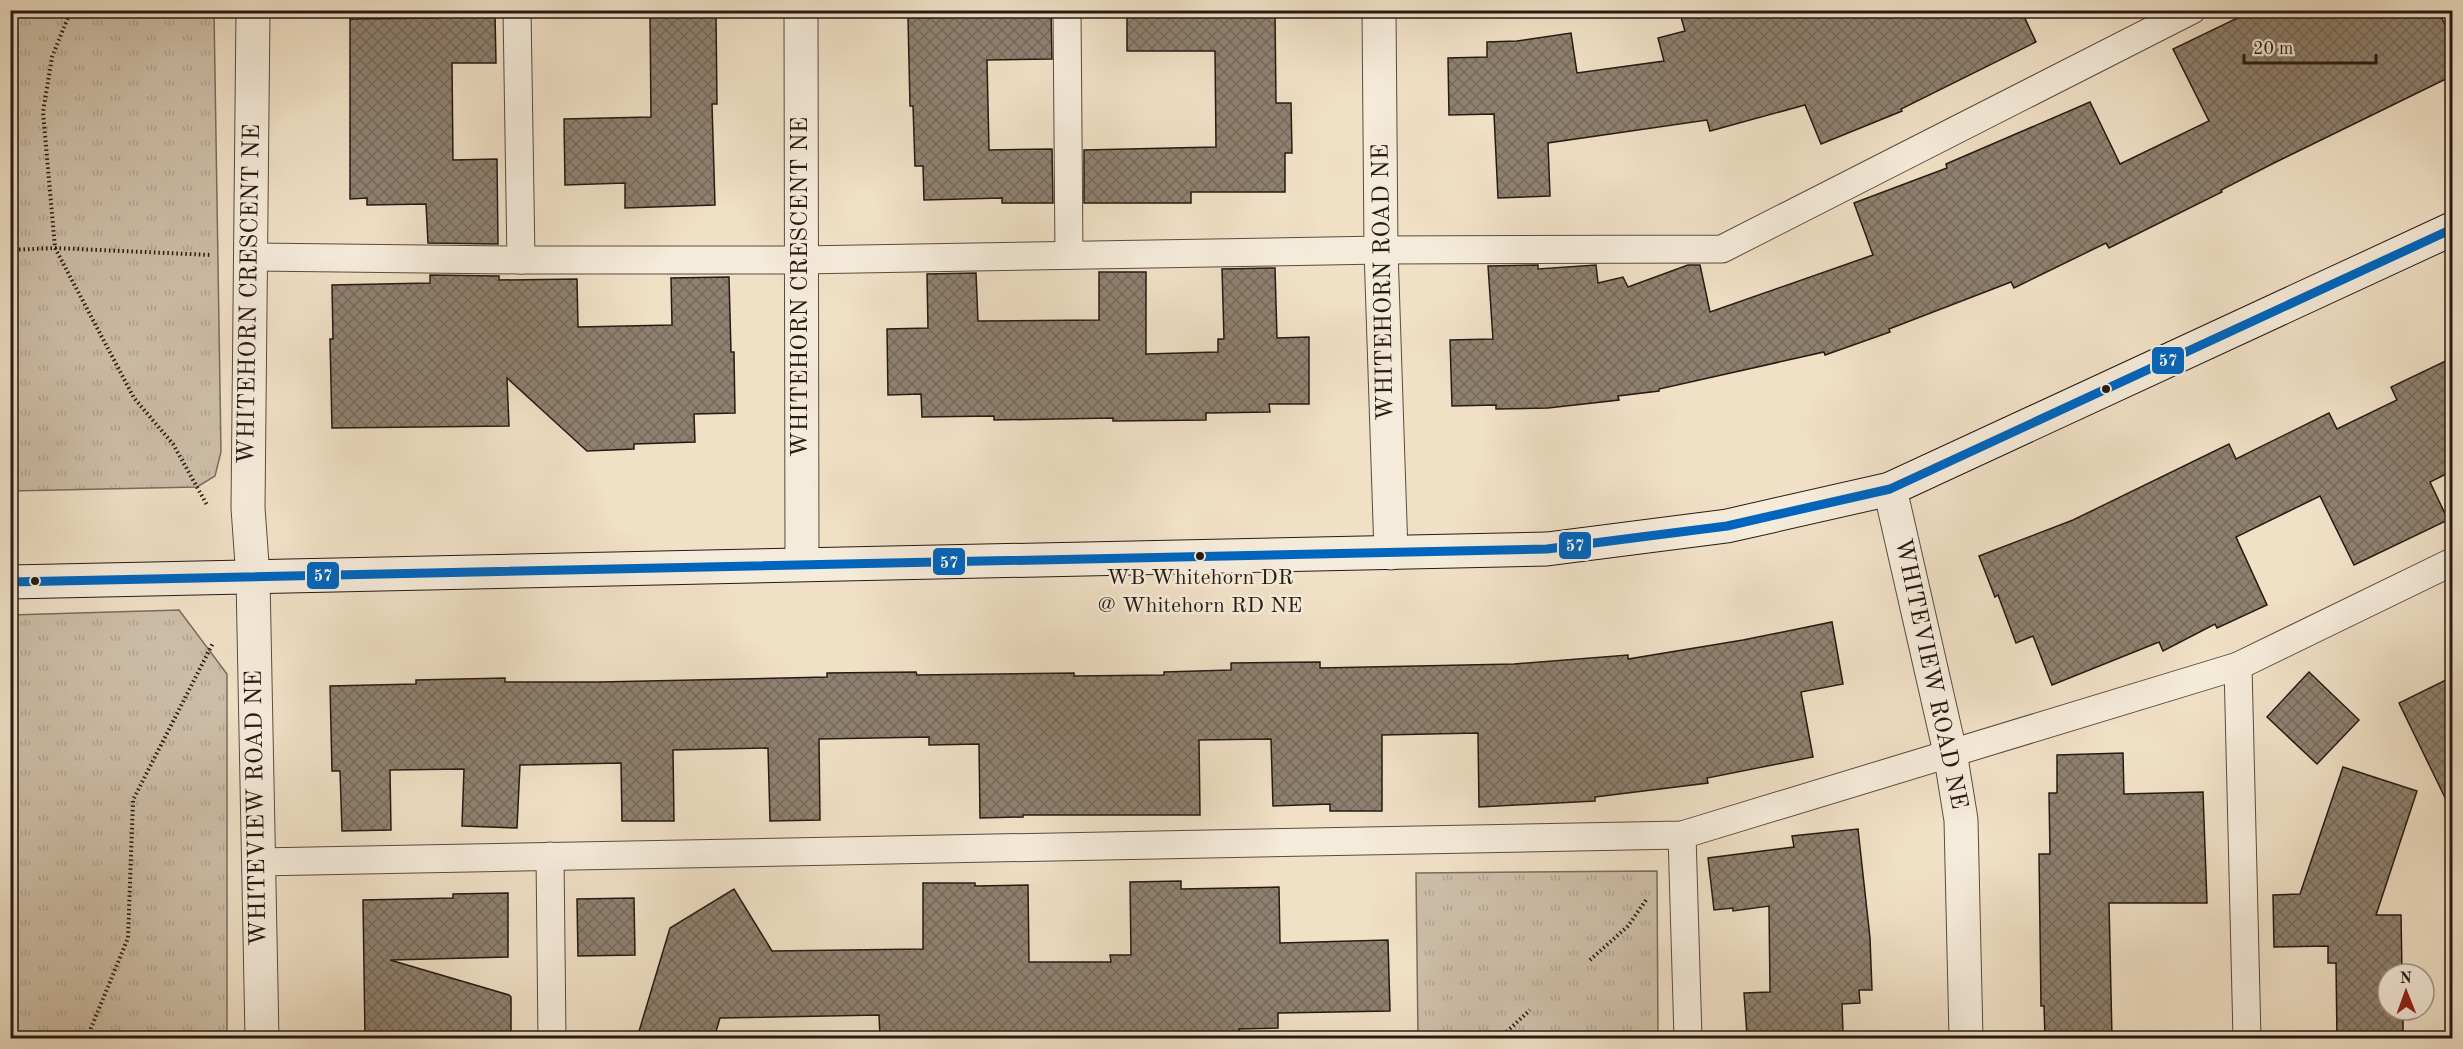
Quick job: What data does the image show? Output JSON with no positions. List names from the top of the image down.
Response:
{
  "streets": {
    "street": ["WHITEHORN ROAD NE", "WHITEHORN CRESCENT NE", "WHITEVIEW ROAD NE"]
  },
  "crossings": [
    ["WHITEHORN CRESCENT NE", "WHITEVIEW ROAD NE"]
  ],
  "places": ["WB Whitehorn DR @ Whitehorn RD NE"],
  "lines": ["transit line 57"],
  "scale_bar": "20 m",
  "north": "top"
}
